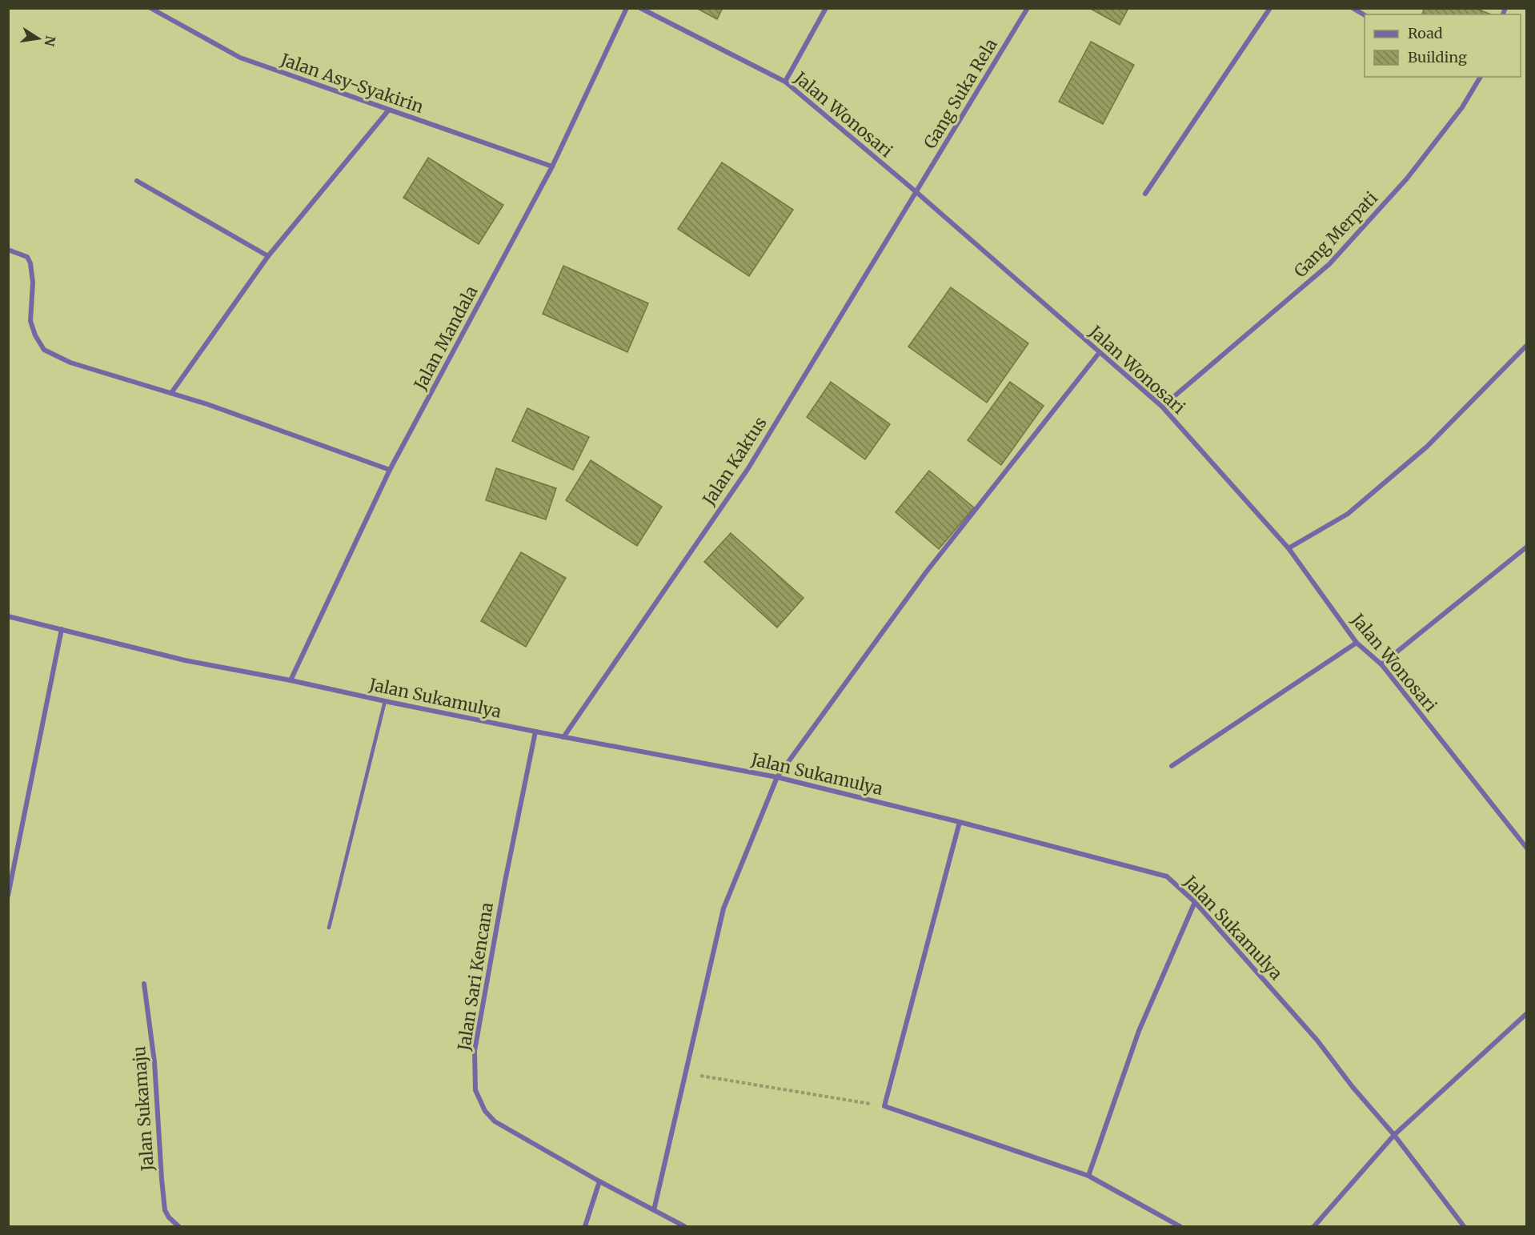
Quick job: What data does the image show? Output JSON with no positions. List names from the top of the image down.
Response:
{
  "streets": {
    "street": [
      "Jalan Asy-Syakirin",
      "Gang Suka Rela",
      "Jalan Wonosari",
      "Gang Merpati",
      "Jalan Mandala",
      "Jalan Kaktus",
      "Jalan Sukamulya",
      "Jalan Sari Kencana",
      "Jalan Sukamaju"
    ]
  },
  "crossings": [
    ["Jalan Asy-Syakirin", "Jalan Mandala"],
    ["Gang Suka Rela", "Jalan Wonosari"],
    ["Gang Suka Rela", "Jalan Kaktus"],
    ["Jalan Wonosari", "Gang Merpati"],
    ["Jalan Wonosari", "Jalan Kaktus"],
    ["Jalan Mandala", "Jalan Sukamulya"],
    ["Jalan Kaktus", "Jalan Sukamulya"],
    ["Jalan Sukamulya", "Jalan Sari Kencana"]
  ],
  "legend": ["Road", "Building"],
  "north": "right"
}
